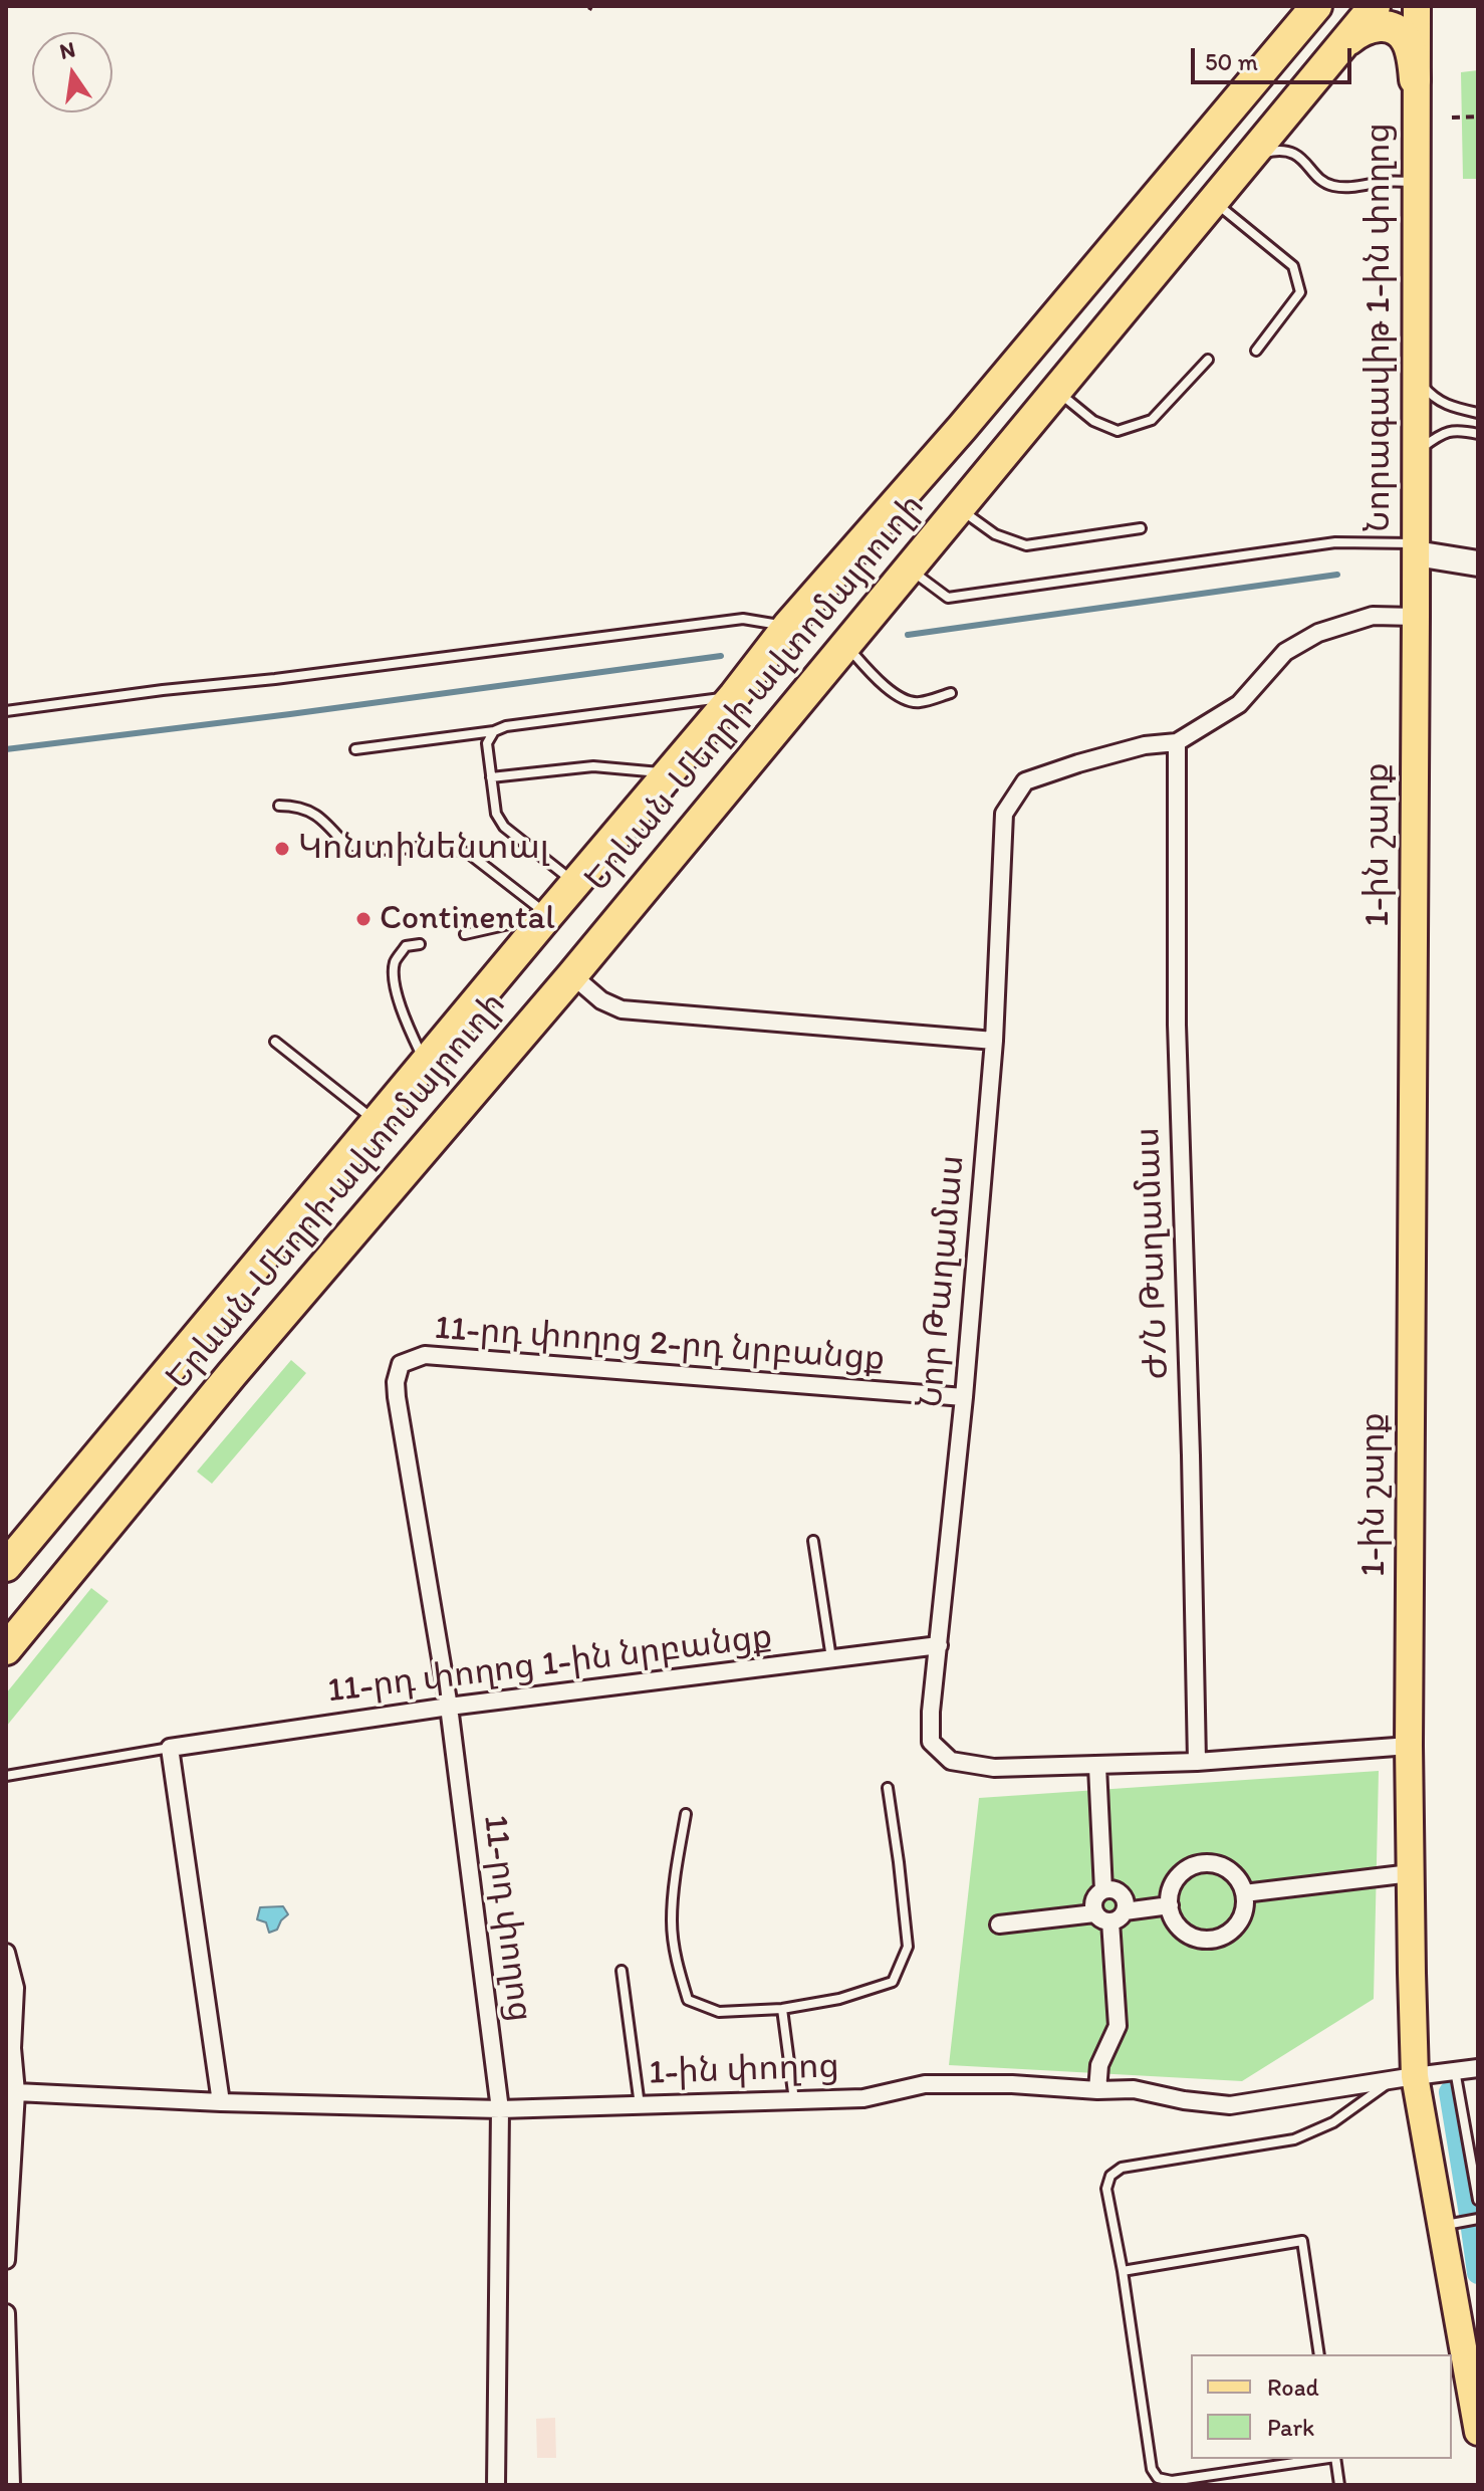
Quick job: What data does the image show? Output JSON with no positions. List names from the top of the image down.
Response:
{
  "streets": {
    "highway": ["Երևան-Մեղրի ավտոմայրուղի"],
    "main road": ["Նորագավիթ 1-ին փողոց", "1-ին շարք"],
    "street": [
      "Ժ/Ն Թաղամաս",
      "Նոր Թաղամաս",
      "11-րդ փողոց 2-րդ նրբանցք",
      "11-րդ փողոց 1-ին նրբանցք",
      "11-րդ փողոց",
      "1-ին փողոց"
    ]
  },
  "crossings": [
    ["Նորագավիթ 1-ին փողոց", "1-ին շարք"],
    ["1-ին շարք", "Նոր Թաղամաս"],
    ["1-ին շարք", "1-ին փողոց"],
    ["Ժ/Ն Թաղամաս", "Նոր Թաղամաս"],
    ["Նոր Թաղամաս", "11-րդ փողոց 2-րդ նրբանցք"],
    ["Նոր Թաղամաս", "11-րդ փողոց 1-ին նրբանցք"],
    ["11-րդ փողոց 2-րդ նրբանցք", "11-րդ փողոց"],
    ["11-րդ փողոց 1-ին նրբանցք", "11-րդ փողոց"],
    ["11-րդ փողոց", "1-ին փողոց"]
  ],
  "places": ["Կոնտինենտալ", "Continental"],
  "legend": ["Road", "Park"],
  "scale_bar": "50 m",
  "north": "top"
}
